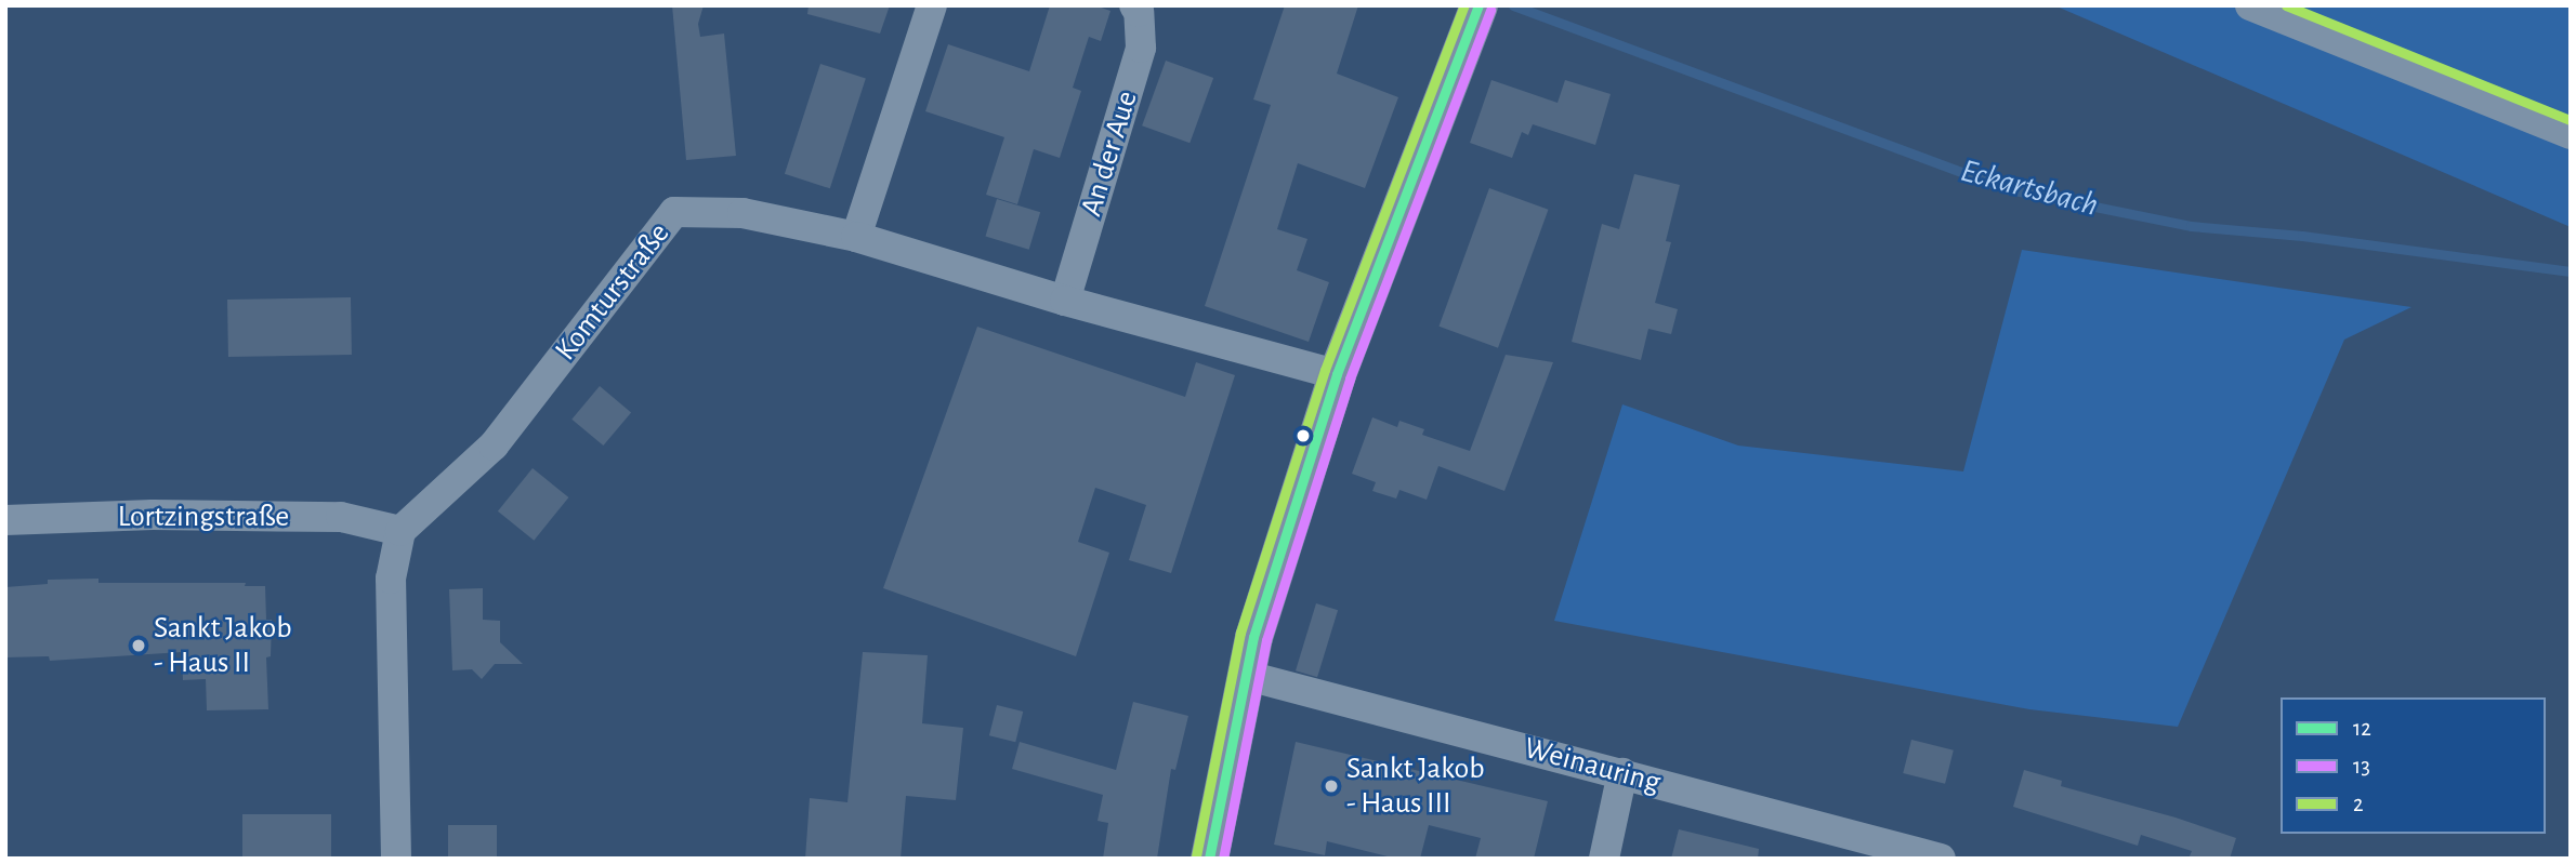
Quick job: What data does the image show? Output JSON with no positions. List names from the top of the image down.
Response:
{
  "streets": {
    "street": [
      "An der Aue",
      "Komturstraße",
      "Lortzingstraße",
      "Weinauring"
    ]
  },
  "crossings": [
    ["An der Aue", "Komturstraße"],
    ["Komturstraße", "Lortzingstraße"]
  ],
  "water": ["Eckartsbach"],
  "places": ["Sankt Jakob - Haus II", "Sankt Jakob - Haus III"],
  "lines": ["transit line 12", "transit line 2", "transit line 13"],
  "legend": ["12", "13", "2"]
}
